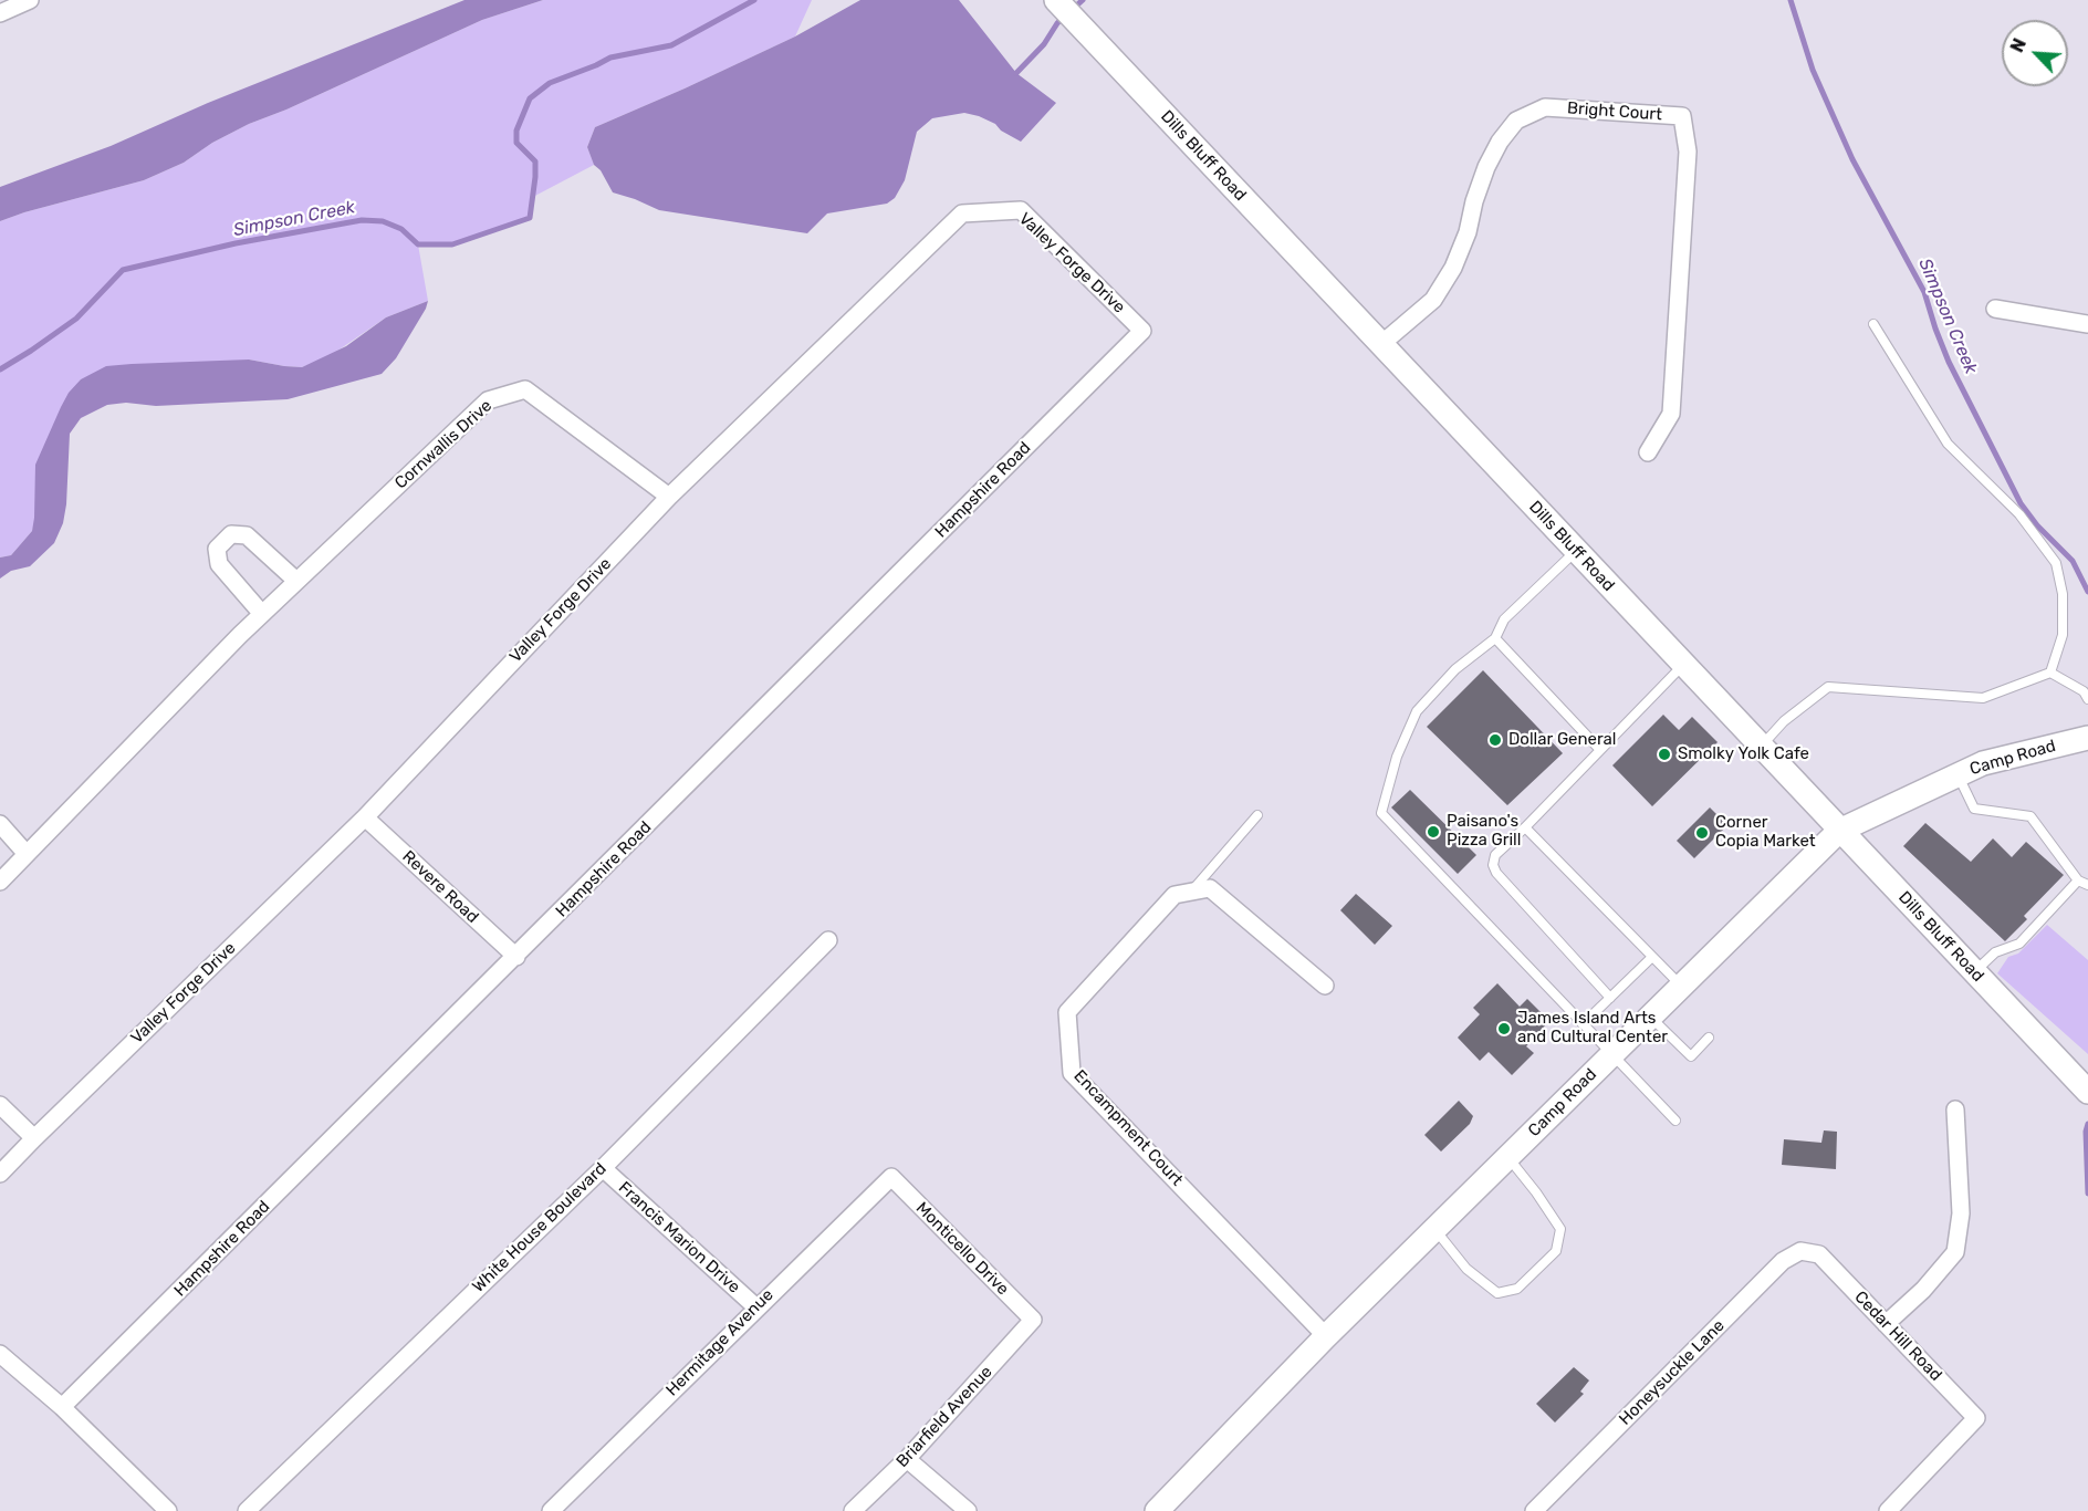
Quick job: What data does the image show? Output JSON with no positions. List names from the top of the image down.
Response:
{
  "streets": {
    "street": [
      "Bright Court",
      "Dills Bluff Road",
      "Valley Forge Drive",
      "Cornwallis Drive",
      "Hampshire Road",
      "Camp Road",
      "Revere Road",
      "Encampment Court",
      "White House Boulevard",
      "Francis Marion Drive",
      "Monticello Drive",
      "Cedar Hill Road",
      "Hermitage Avenue",
      "Honeysuckle Lane",
      "Briarfield Avenue"
    ]
  },
  "crossings": [
    ["Bright Court", "Dills Bluff Road"],
    ["Dills Bluff Road", "Camp Road"],
    ["Valley Forge Drive", "Cornwallis Drive"],
    ["Valley Forge Drive", "Hampshire Road"],
    ["Valley Forge Drive", "Revere Road"],
    ["Hampshire Road", "Revere Road"],
    ["Camp Road", "Encampment Court"],
    ["White House Boulevard", "Francis Marion Drive"],
    ["Francis Marion Drive", "Hermitage Avenue"],
    ["Monticello Drive", "Hermitage Avenue"],
    ["Monticello Drive", "Briarfield Avenue"],
    ["Cedar Hill Road", "Honeysuckle Lane"]
  ],
  "water": ["Simpson Creek"],
  "places": [
    "Dollar General",
    "Smolky Yolk Cafe",
    "Paisano's Pizza Grill",
    "Corner Copia Market",
    "James Island Arts and Cultural Center"
  ],
  "north": "top left"
}
